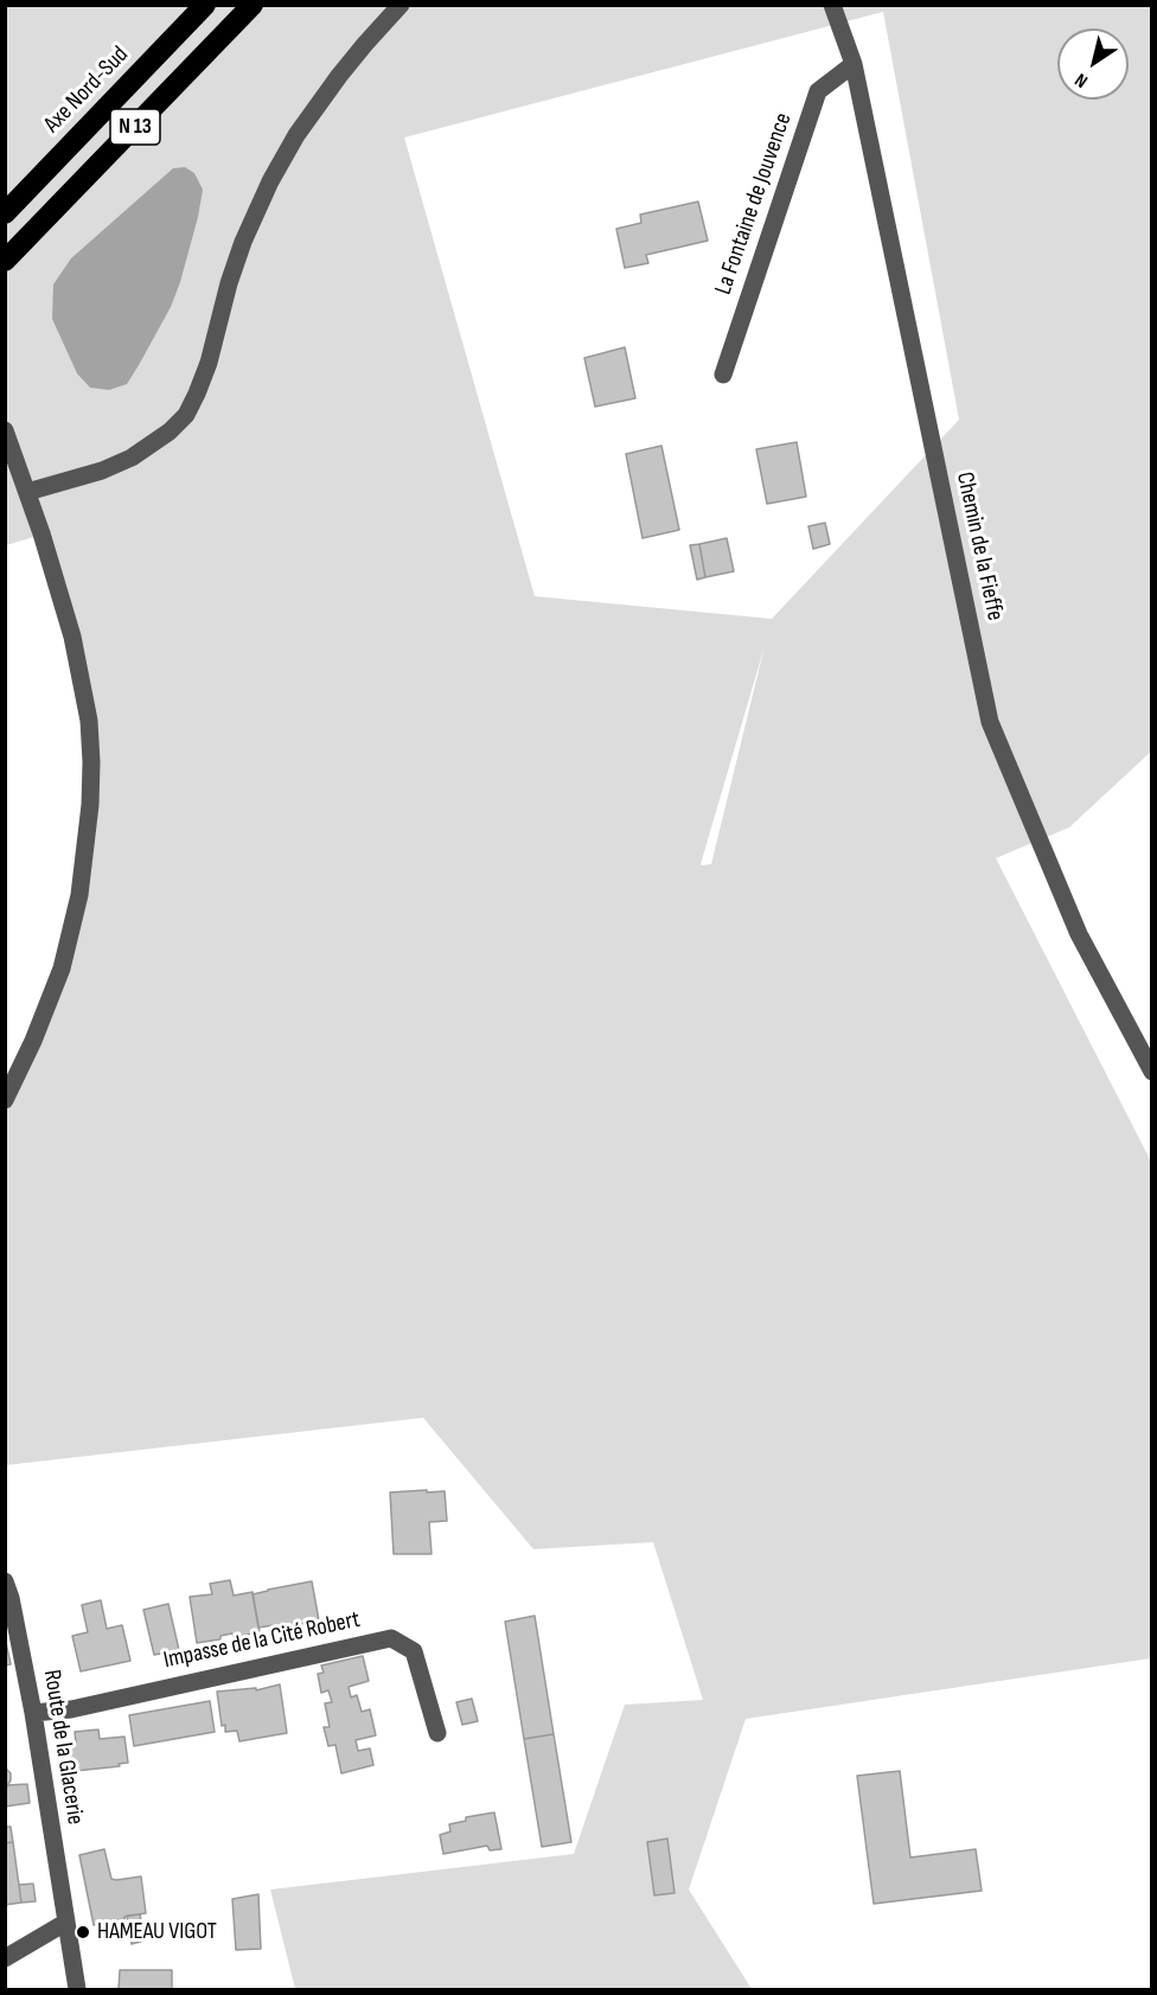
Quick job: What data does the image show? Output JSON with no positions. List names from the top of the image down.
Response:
{
  "streets": {
    "highway": ["Axe Nord-Sud", "N 13"],
    "street": [
      "La Fontaine de Jouvence",
      "Chemin de la Fieffe",
      "Impasse de la Cité Robert",
      "Route de la Glacerie"
    ]
  },
  "crossings": [
    ["La Fontaine de Jouvence", "Chemin de la Fieffe"],
    ["Impasse de la Cité Robert", "Route de la Glacerie"]
  ],
  "places": ["HAMEAU VIGOT"],
  "north": "bottom left"
}
